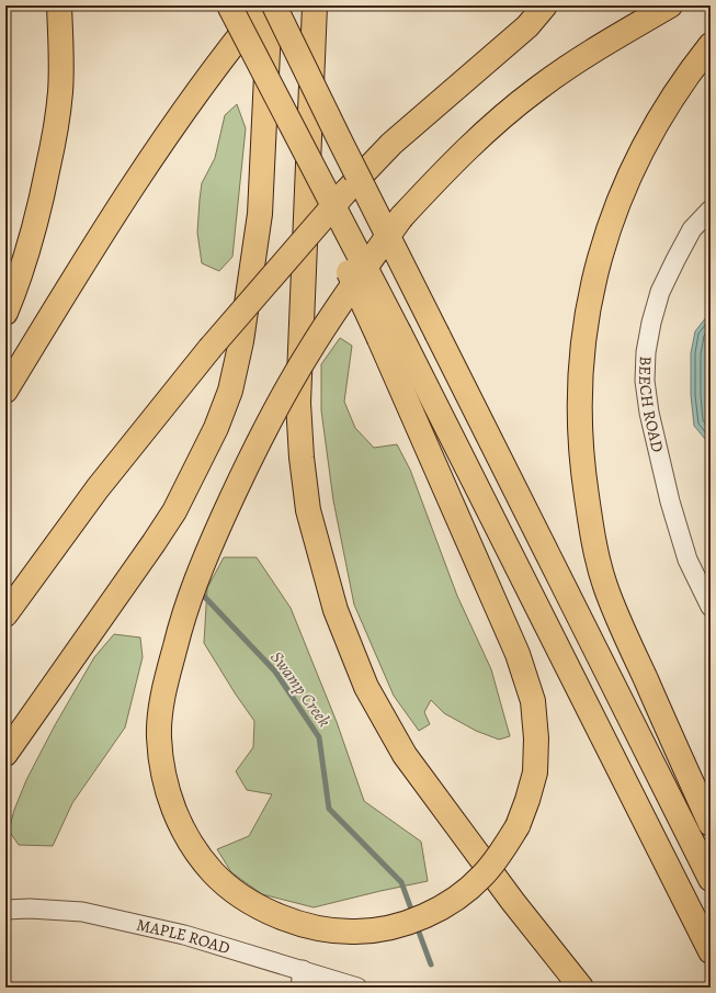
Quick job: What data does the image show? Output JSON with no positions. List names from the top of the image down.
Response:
{
  "streets": {
    "street": ["BEECH ROAD", "MAPLE ROAD"]
  },
  "water": ["Swamp Creek"]
}
